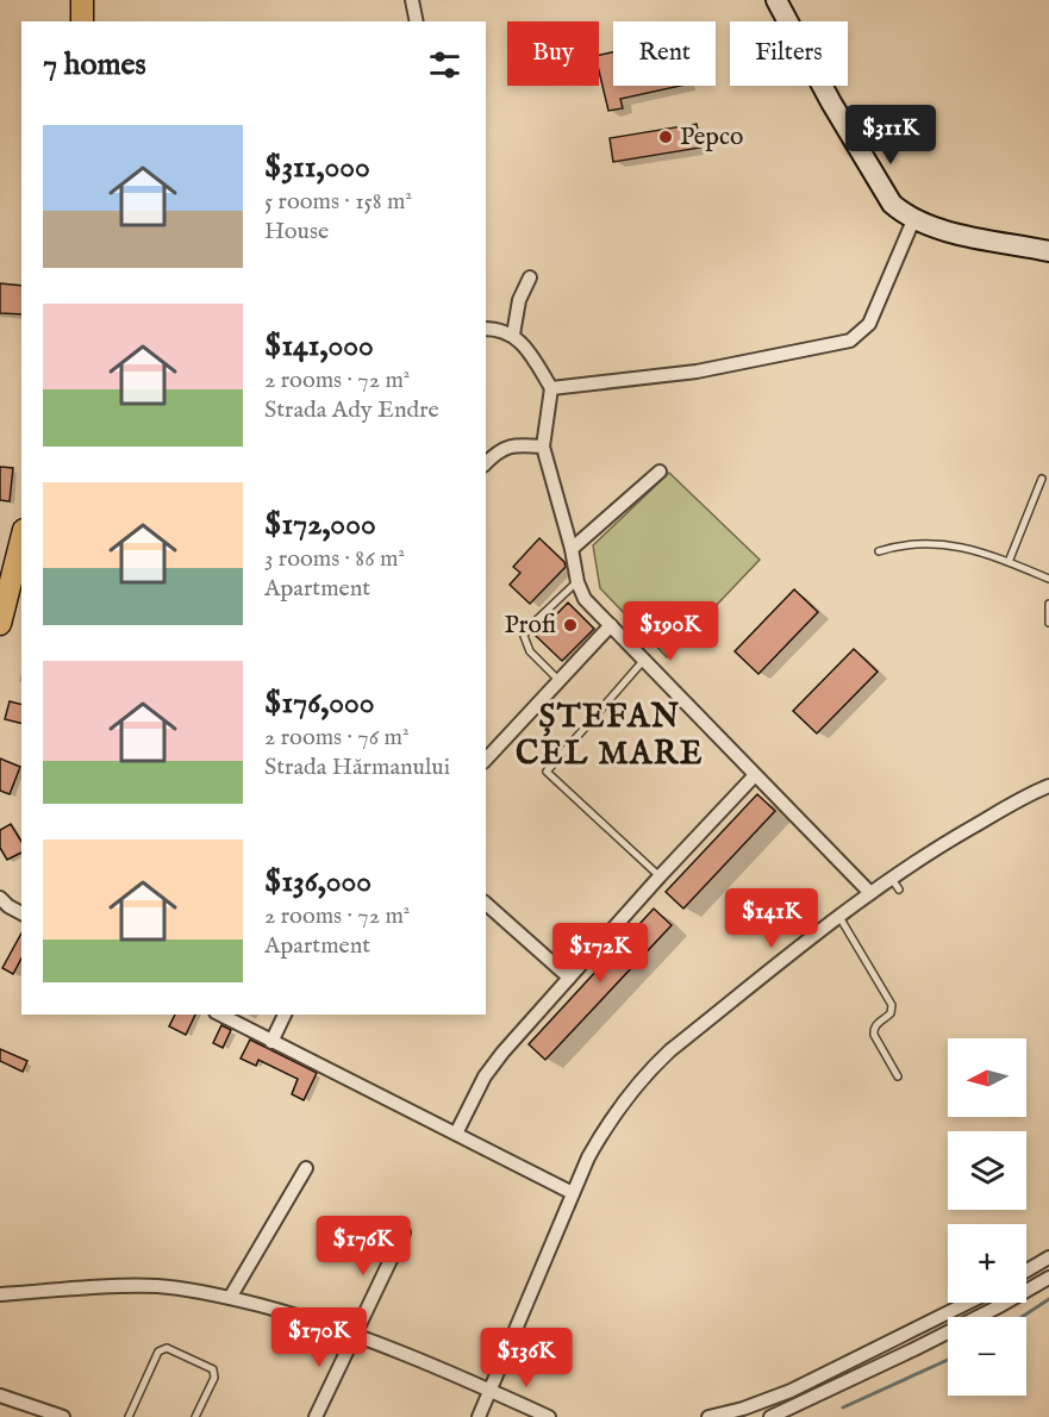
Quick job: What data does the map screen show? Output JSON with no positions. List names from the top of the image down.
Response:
{
  "districts": ["ȘTEFAN CEL MARE"],
  "places": ["Pepco", "Profi"],
  "north": "left",
  "page": {
    "chip": ["Buy", "Rent", "Filters"],
    "heading": "7 homes",
    "price": [
      "$311K",
      "$190K",
      "$141K",
      "$172K",
      "$176K",
      "$170K",
      "$136K"
    ],
    "list": [
      {
        "name": "$311,000",
        "note": "5 rooms · 158 m² · House"
      },
      {
        "name": "$141,000",
        "note": "2 rooms · 72 m² · Strada Ady Endre"
      },
      {
        "name": "$172,000",
        "note": "3 rooms · 86 m² · Apartment"
      },
      {
        "name": "$176,000",
        "note": "2 rooms · 76 m² · Strada Hărmanului"
      },
      {
        "name": "$136,000",
        "note": "2 rooms · 72 m² · Apartment"
      }
    ],
    "map_buttons": ["+", "−"]
  }
}
